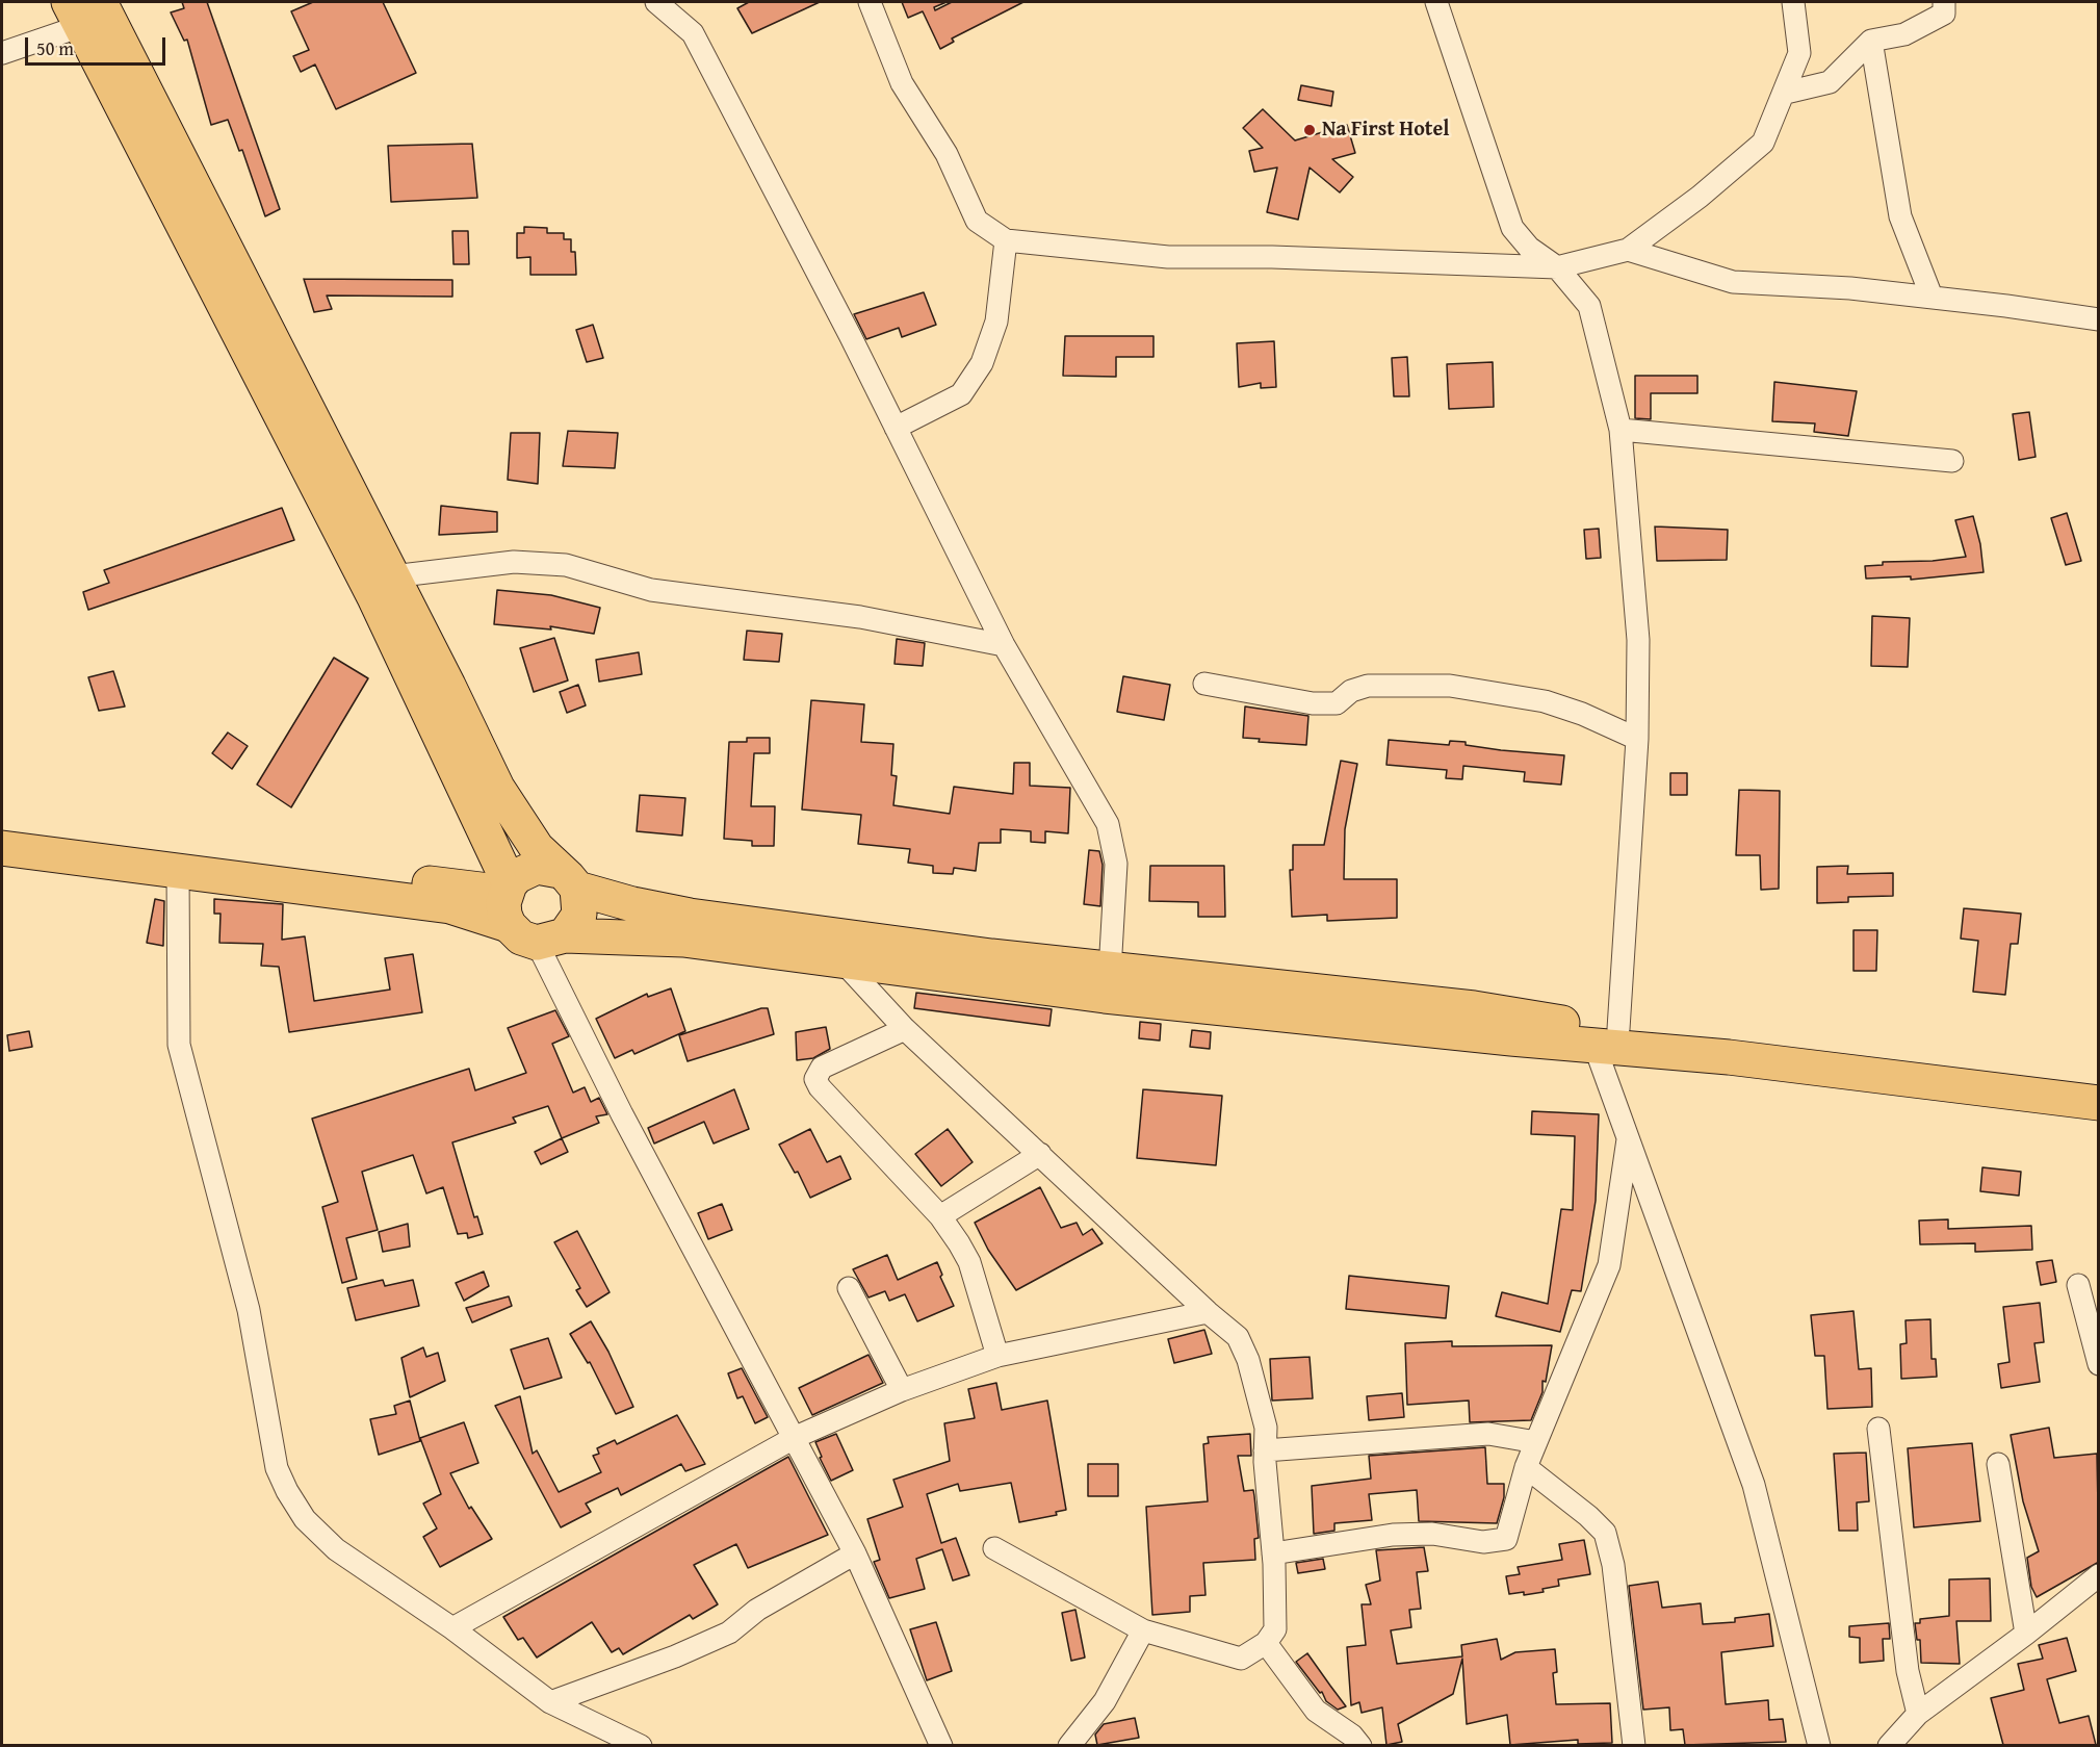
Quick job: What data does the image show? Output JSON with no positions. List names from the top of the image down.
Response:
{
  "places": ["Na First Hotel"],
  "scale_bar": "50 m"
}
